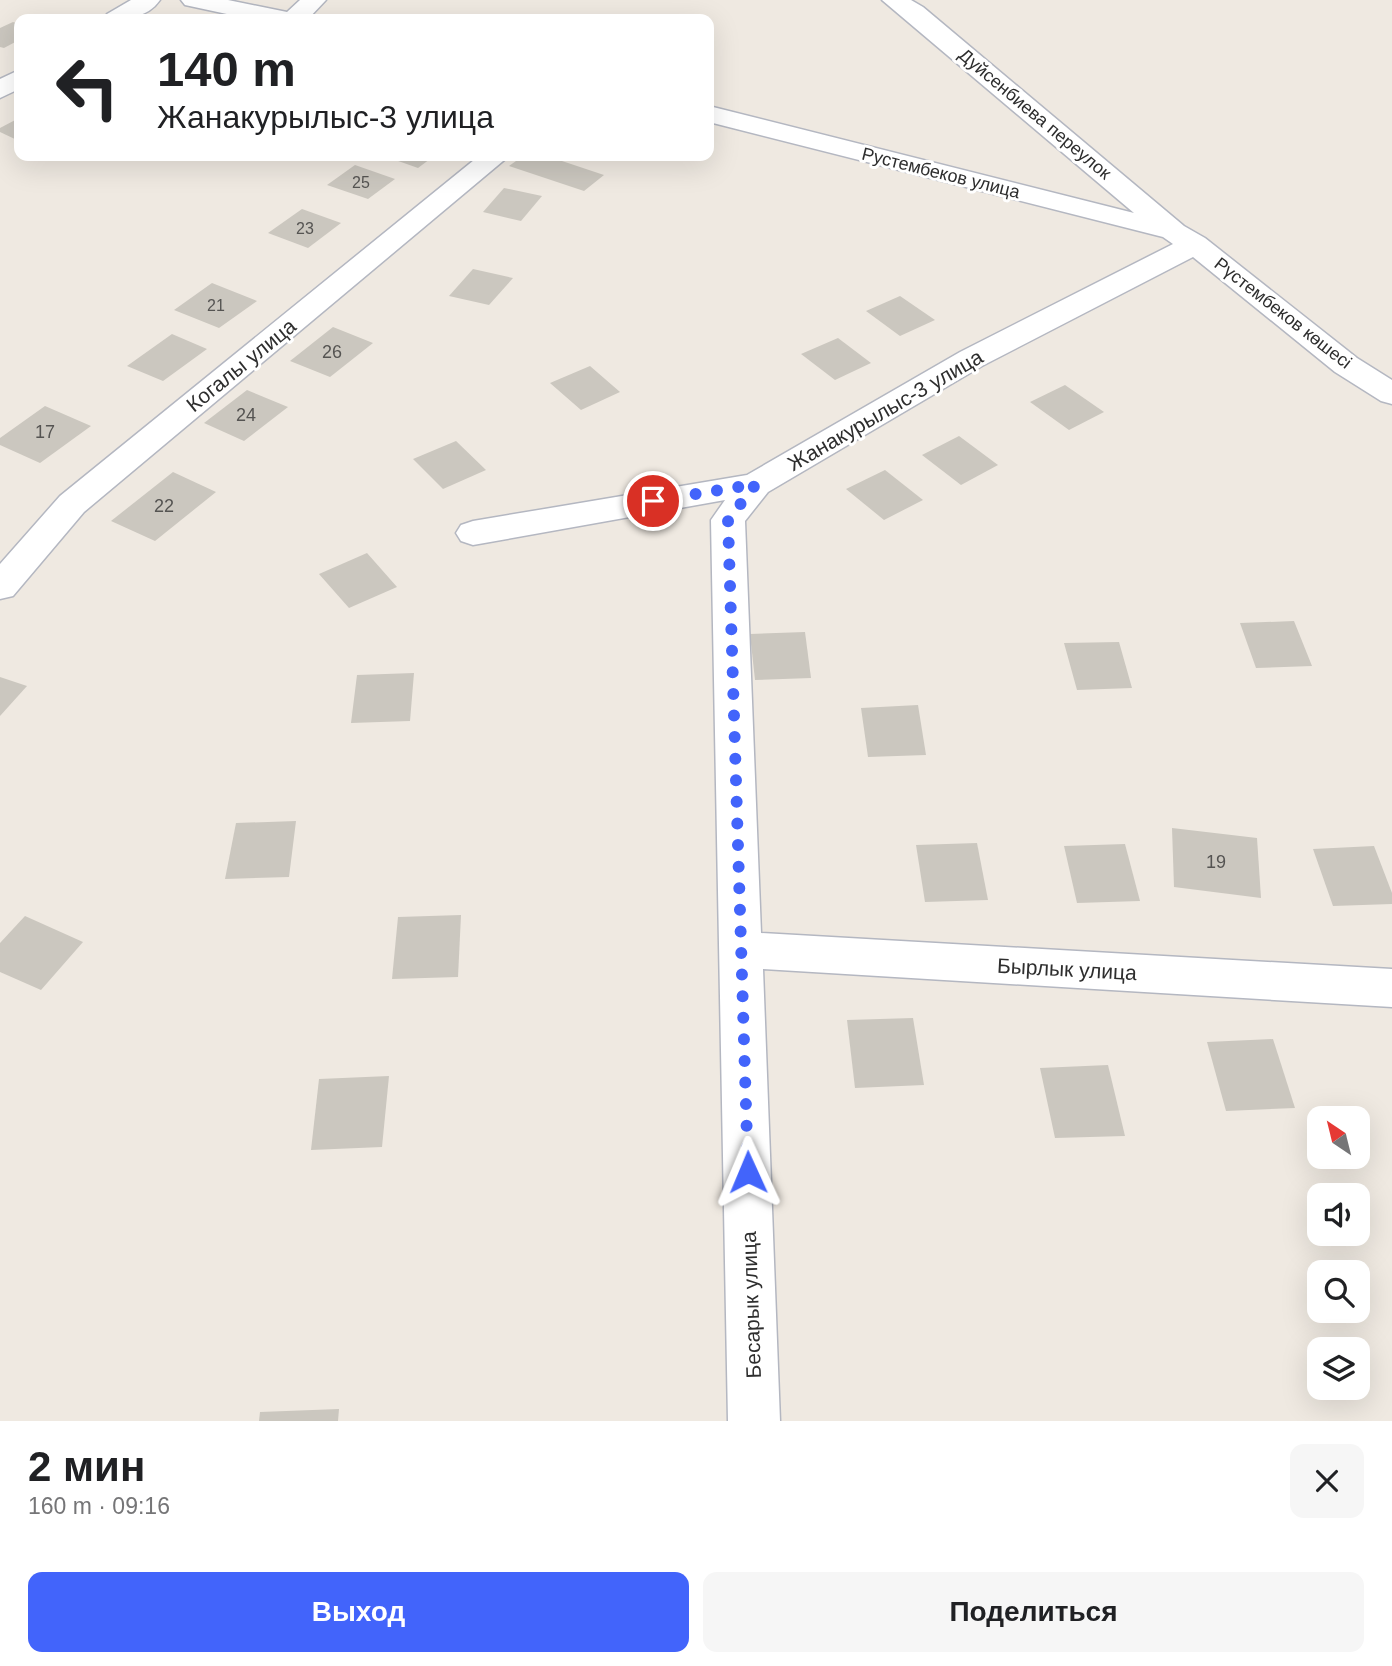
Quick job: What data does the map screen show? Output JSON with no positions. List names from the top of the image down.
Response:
{
  "streets": {
    "street": [
      "Дуйсенбиева переулок",
      "Рустембеков улица",
      "Рүстембеков көшесі",
      "Когалы улица",
      "Жанакурылыс-3 улица",
      "Бырлык улица",
      "Бесарык улица"
    ]
  },
  "crossings": [
    ["Дуйсенбиева переулок", "Рустембеков улица"],
    ["Дуйсенбиева переулок", "Рүстембеков көшесі"],
    ["Дуйсенбиева переулок", "Жанакурылыс-3 улица"],
    ["Рустембеков улица", "Рүстембеков көшесі"],
    ["Рустембеков улица", "Жанакурылыс-3 улица"],
    ["Рүстембеков көшесі", "Жанакурылыс-3 улица"],
    ["Жанакурылыс-3 улица", "Бесарык улица"],
    ["Бырлык улица", "Бесарык улица"]
  ],
  "house_numbers": [
    "25",
    "23",
    "21",
    "26",
    "24",
    "17",
    "22",
    "19"
  ],
  "north": "top left",
  "page": {
    "turn": ["140 m", "Жанакурылыс-3 улица"],
    "heading": ["2 мин", "160 m · 09:16"],
    "buttons": ["Выход", "Поделиться"]
  }
}
